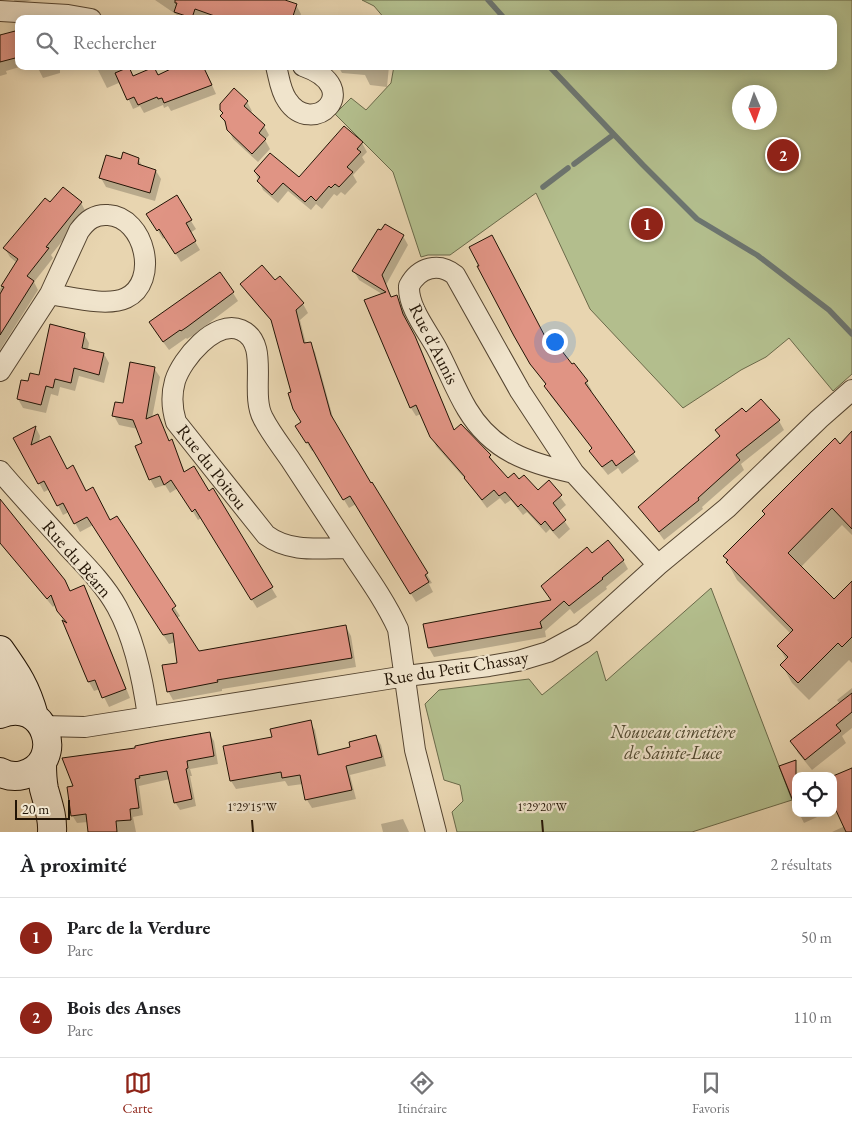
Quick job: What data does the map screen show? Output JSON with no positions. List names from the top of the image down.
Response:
{
  "streets": {
    "street": [
      "Rue d'Aunis",
      "Rue du Poitou",
      "Rue du Béarn",
      "Rue du Petit Chassay"
    ]
  },
  "crossings": [
    ["Rue d'Aunis", "Rue du Petit Chassay"],
    ["Rue du Poitou", "Rue du Petit Chassay"],
    ["Rue du Béarn", "Rue du Petit Chassay"]
  ],
  "parks": ["Nouveau cimetière de Sainte-Luce"],
  "scale_bar": "20 m",
  "north": "bottom",
  "page": {
    "search": "Rechercher",
    "pins": ["2", "1"],
    "scale": "20 m",
    "heading": ["À proximité", "2 résultats"],
    "list": [
      {
        "mark": "1",
        "name": "Parc de la Verdure",
        "note": "Parc",
        "value": "50 m"
      },
      {
        "mark": "2",
        "name": "Bois des Anses",
        "note": "Parc",
        "value": "110 m"
      }
    ],
    "nav": ["Carte", "Itinéraire", "Favoris"]
  },
  "coordinates": ["1°29'15\"W", "1°29'20\"W"]
}
